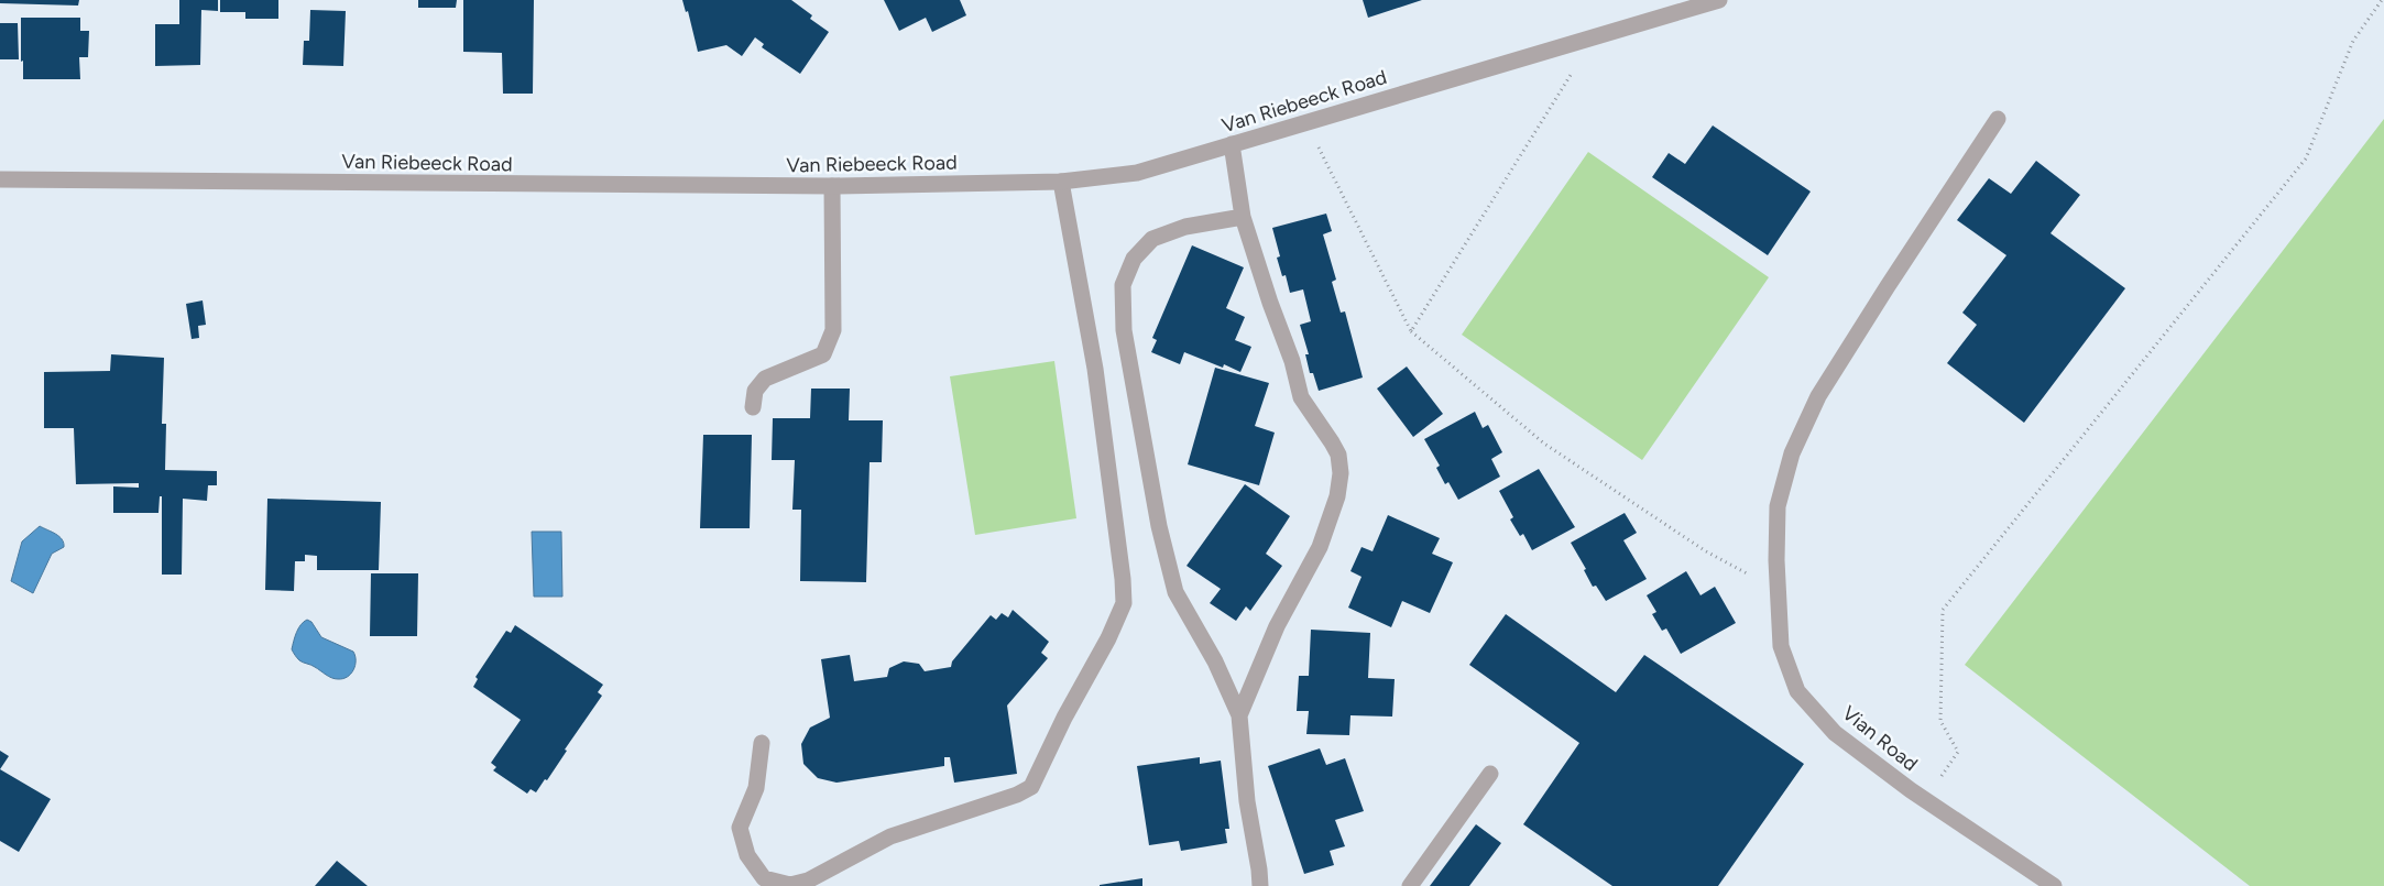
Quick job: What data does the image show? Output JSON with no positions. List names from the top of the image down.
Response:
{
  "streets": {
    "street": ["Van Riebeeck Road", "Vian Road"]
  }
}
